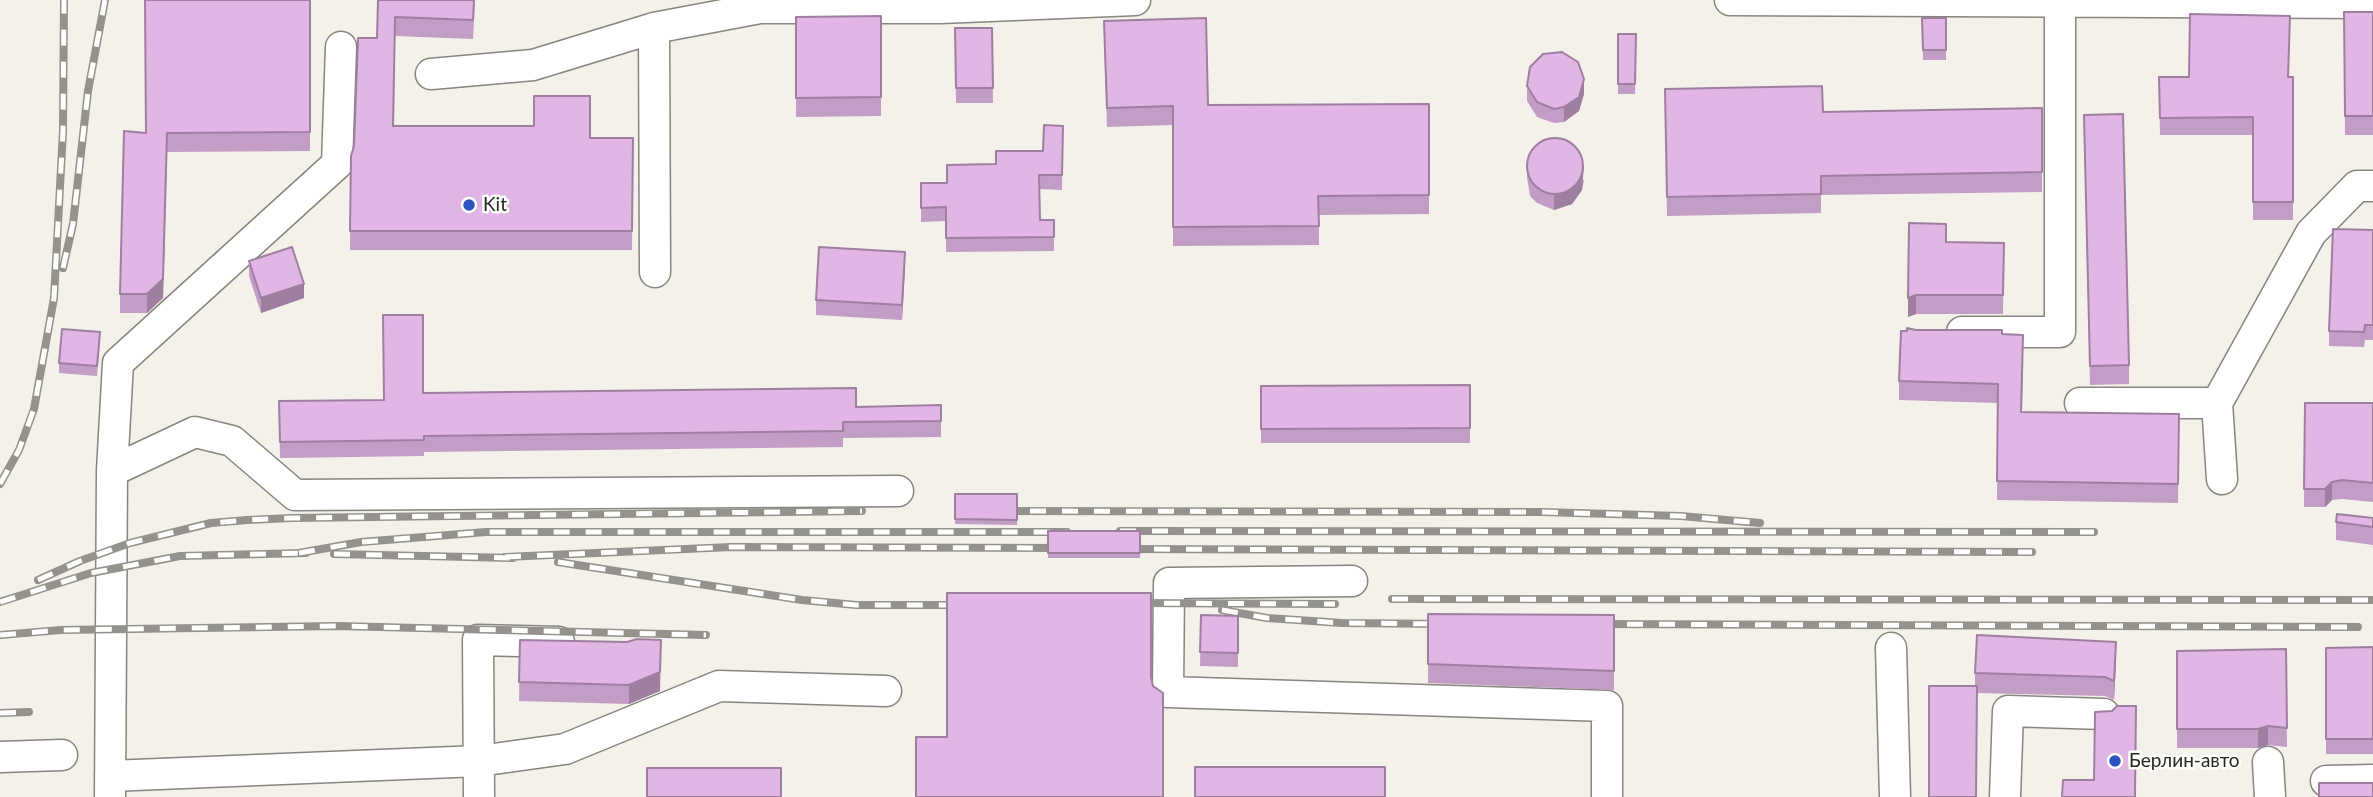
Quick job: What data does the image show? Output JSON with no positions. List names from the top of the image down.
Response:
{
  "places": ["Kit", "Берлин-авто"]
}
